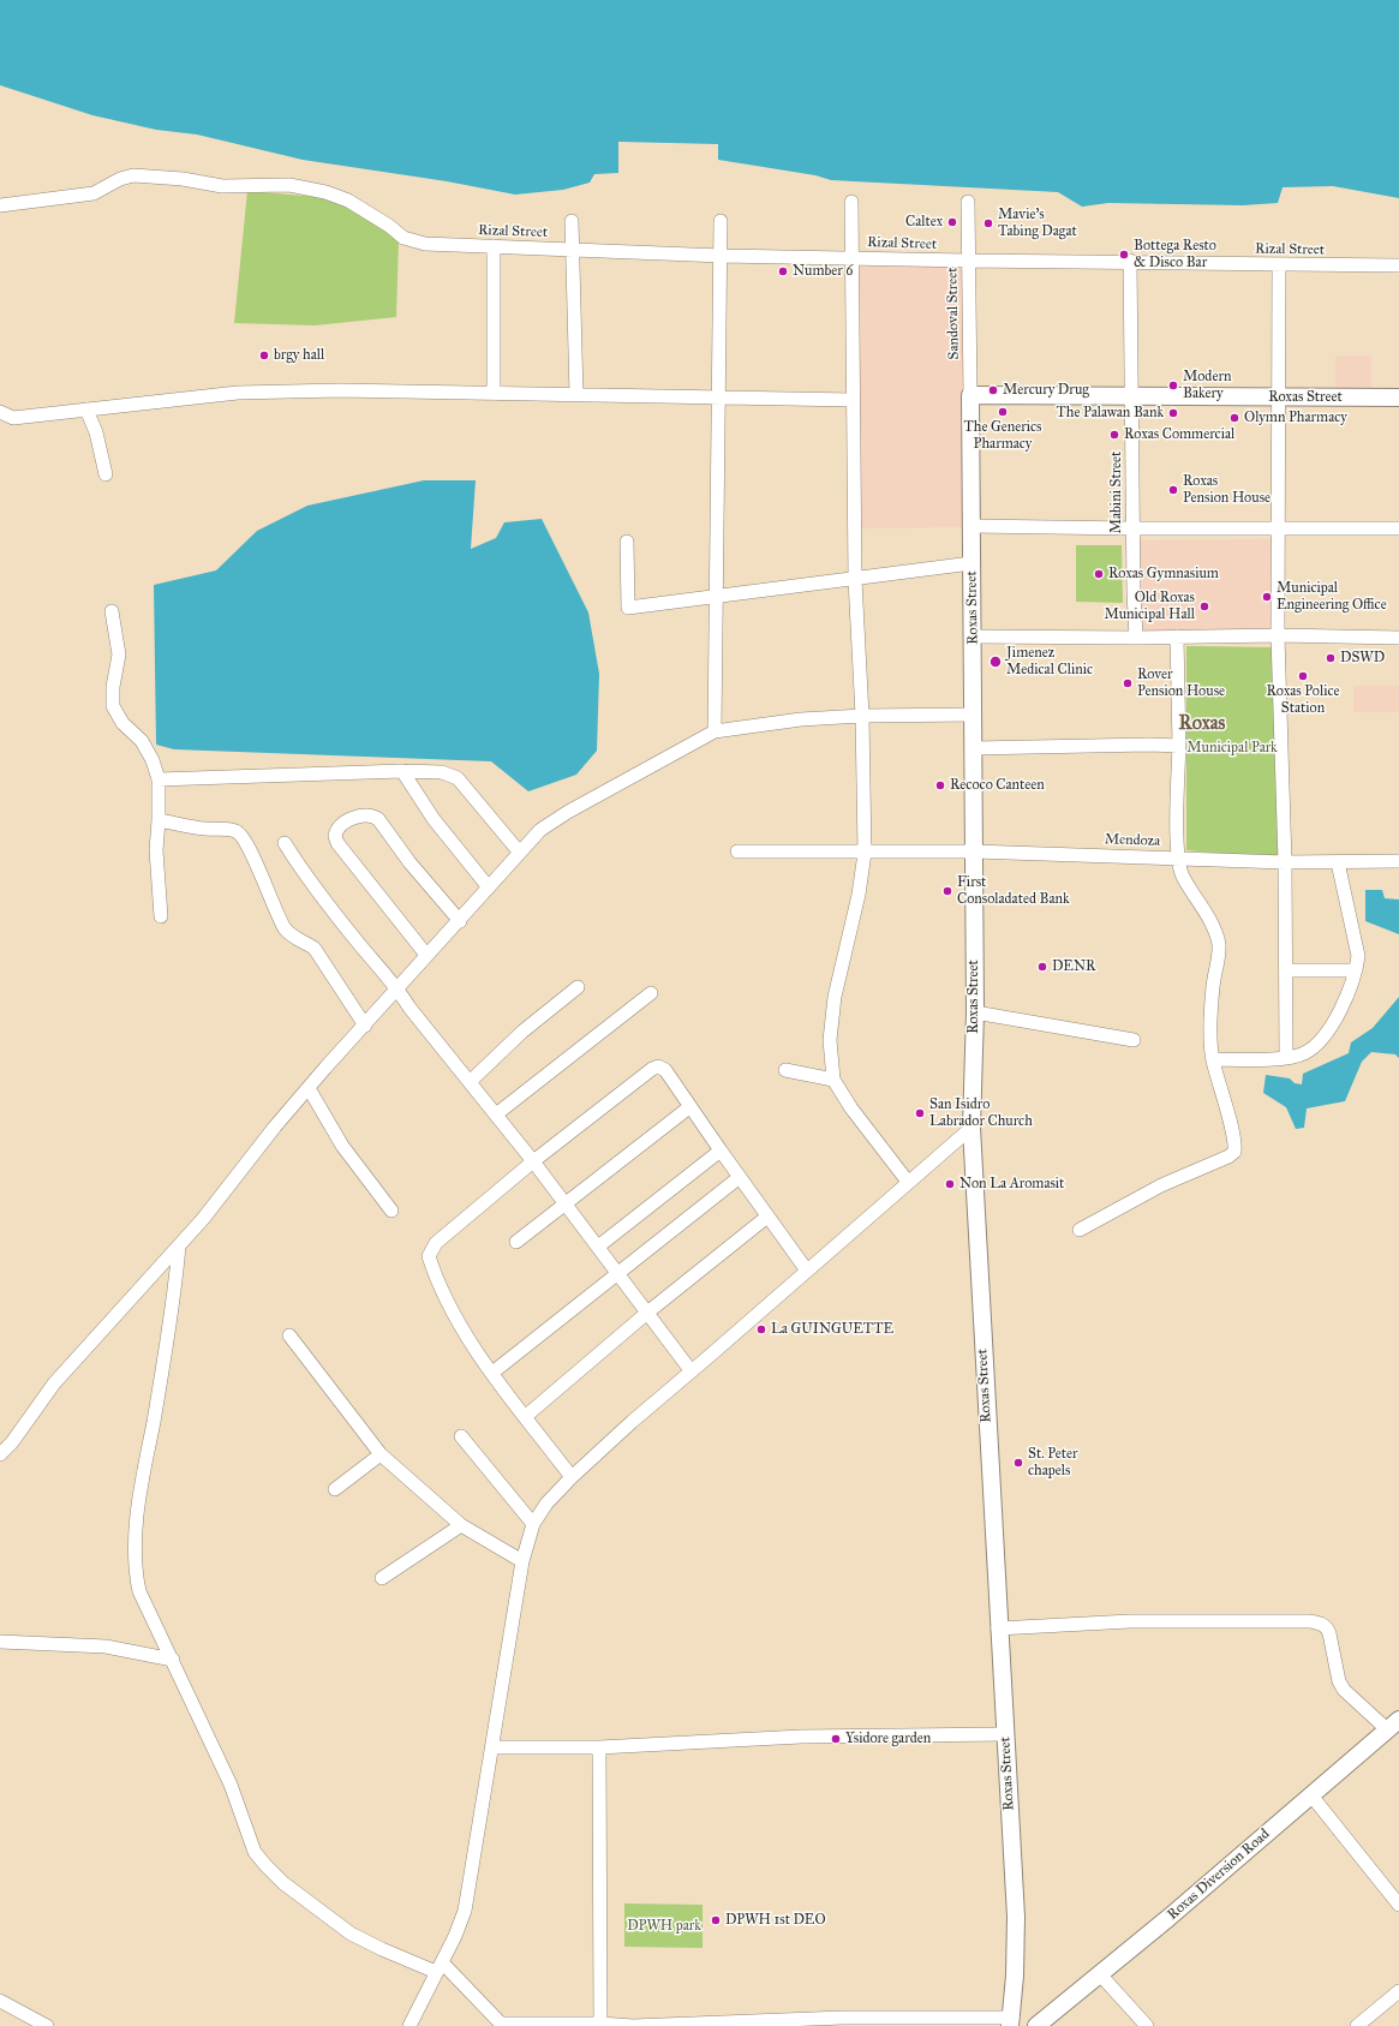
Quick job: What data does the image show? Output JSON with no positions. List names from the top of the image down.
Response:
{
  "streets": {
    "main road": ["Roxas Street", "Roxas Diversion Road"],
    "street": [
      "Rizal Street",
      "Sandoval Street",
      "Mabini Street",
      "Mendoza"
    ]
  },
  "crossings": [
    ["Rizal Street", "Sandoval Street"],
    ["Rizal Street", "Mabini Street"],
    ["Sandoval Street", "Roxas Street"],
    ["Roxas Street", "Mabini Street"],
    ["Roxas Street", "Mendoza"]
  ],
  "districts": ["Roxas"],
  "parks": ["Municipal Park", "DPWH park"],
  "places": [
    "Caltex",
    "Mavie's Tabing Dagat",
    "Bottega Resto & Disco Bar",
    "Number 6",
    "brgy hall",
    "Modern Bakery",
    "Mercury Drug",
    "The Generics Pharmacy",
    "The Palawan Bank",
    "Olymn Pharmacy",
    "Roxas Commercial",
    "Roxas Pension House",
    "Roxas Gymnasium",
    "Municipal Engineering Office",
    "Old Roxas Municipal Hall",
    "DSWD",
    "Jimenez Medical Clinic",
    "Roxas Police Station",
    "Rover Pension House",
    "Recoco Canteen",
    "First Consoladated Bank",
    "DENR",
    "San Isidro Labrador Church",
    "Non La Aromasit",
    "La GUINGUETTE",
    "St. Peter chapels",
    "Ysidore garden",
    "DPWH 1st DEO"
  ]
}
